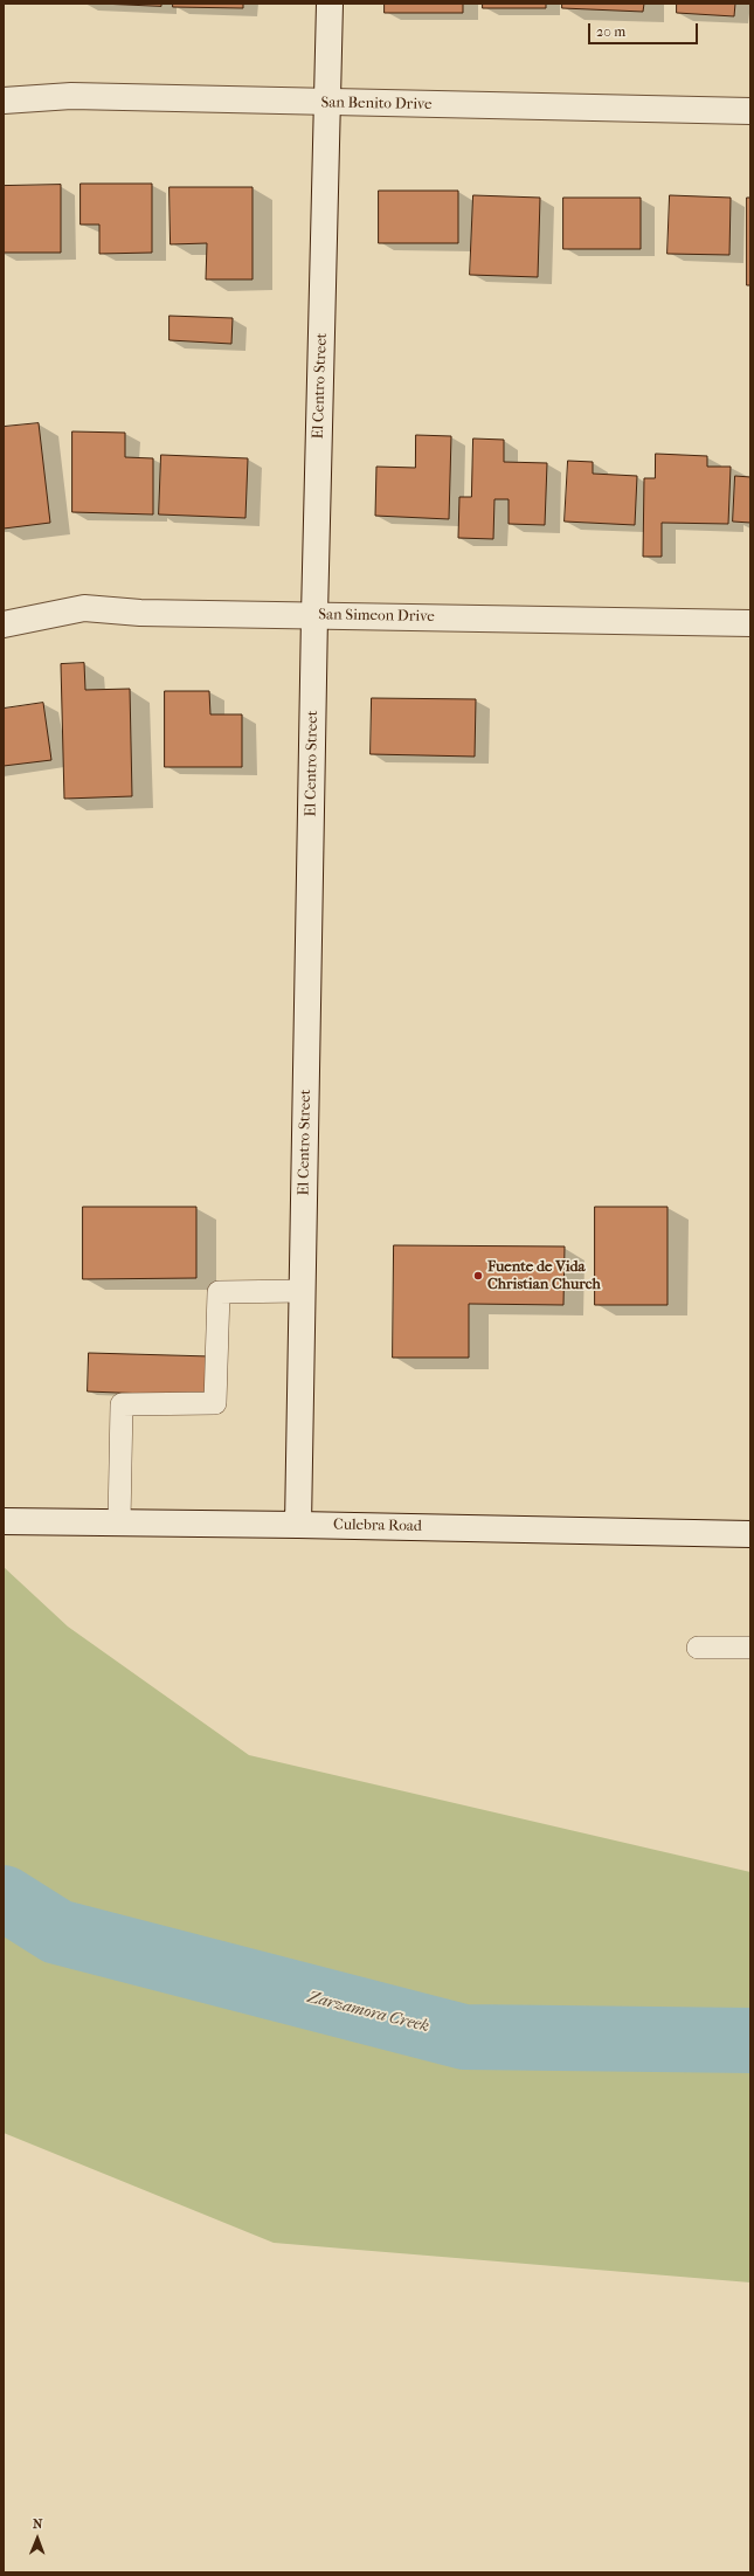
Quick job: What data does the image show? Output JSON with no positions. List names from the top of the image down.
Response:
{
  "streets": {
    "street": [
      "San Benito Drive",
      "El Centro Street",
      "San Simeon Drive",
      "Culebra Road"
    ]
  },
  "crossings": [
    ["San Benito Drive", "El Centro Street"],
    ["El Centro Street", "San Simeon Drive"],
    ["El Centro Street", "Culebra Road"]
  ],
  "water": ["Zarzamora Creek"],
  "places": ["Fuente de Vida Christian Church"],
  "scale_bar": "20 m",
  "north": "top"
}
